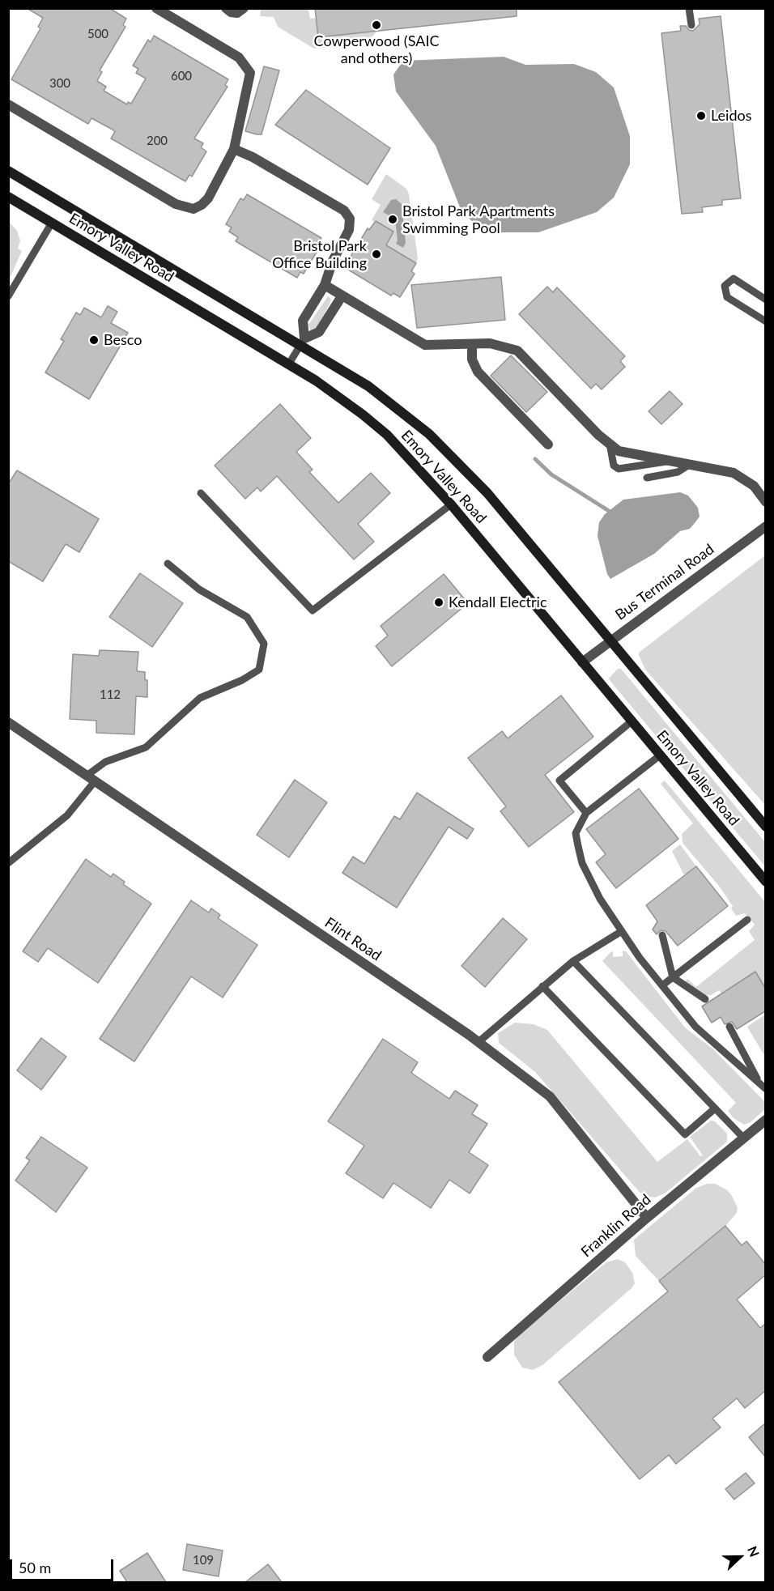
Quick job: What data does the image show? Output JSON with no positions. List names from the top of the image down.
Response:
{
  "streets": {
    "main road": ["Emory Valley Road"],
    "street": ["Bus Terminal Road", "Flint Road", "Franklin Road"]
  },
  "crossings": [
    ["Emory Valley Road", "Bus Terminal Road"],
    ["Flint Road", "Franklin Road"]
  ],
  "places": [
    "Cowperwood (SAIC and others)",
    "Leidos",
    "Bristol Park Apartments Swimming Pool",
    "Bristol Park Office Building",
    "Besco",
    "Kendall Electric"
  ],
  "house_numbers": [
    "500",
    "600",
    "300",
    "200",
    "112",
    "109"
  ],
  "scale_bar": "50 m",
  "north": "right"
}
